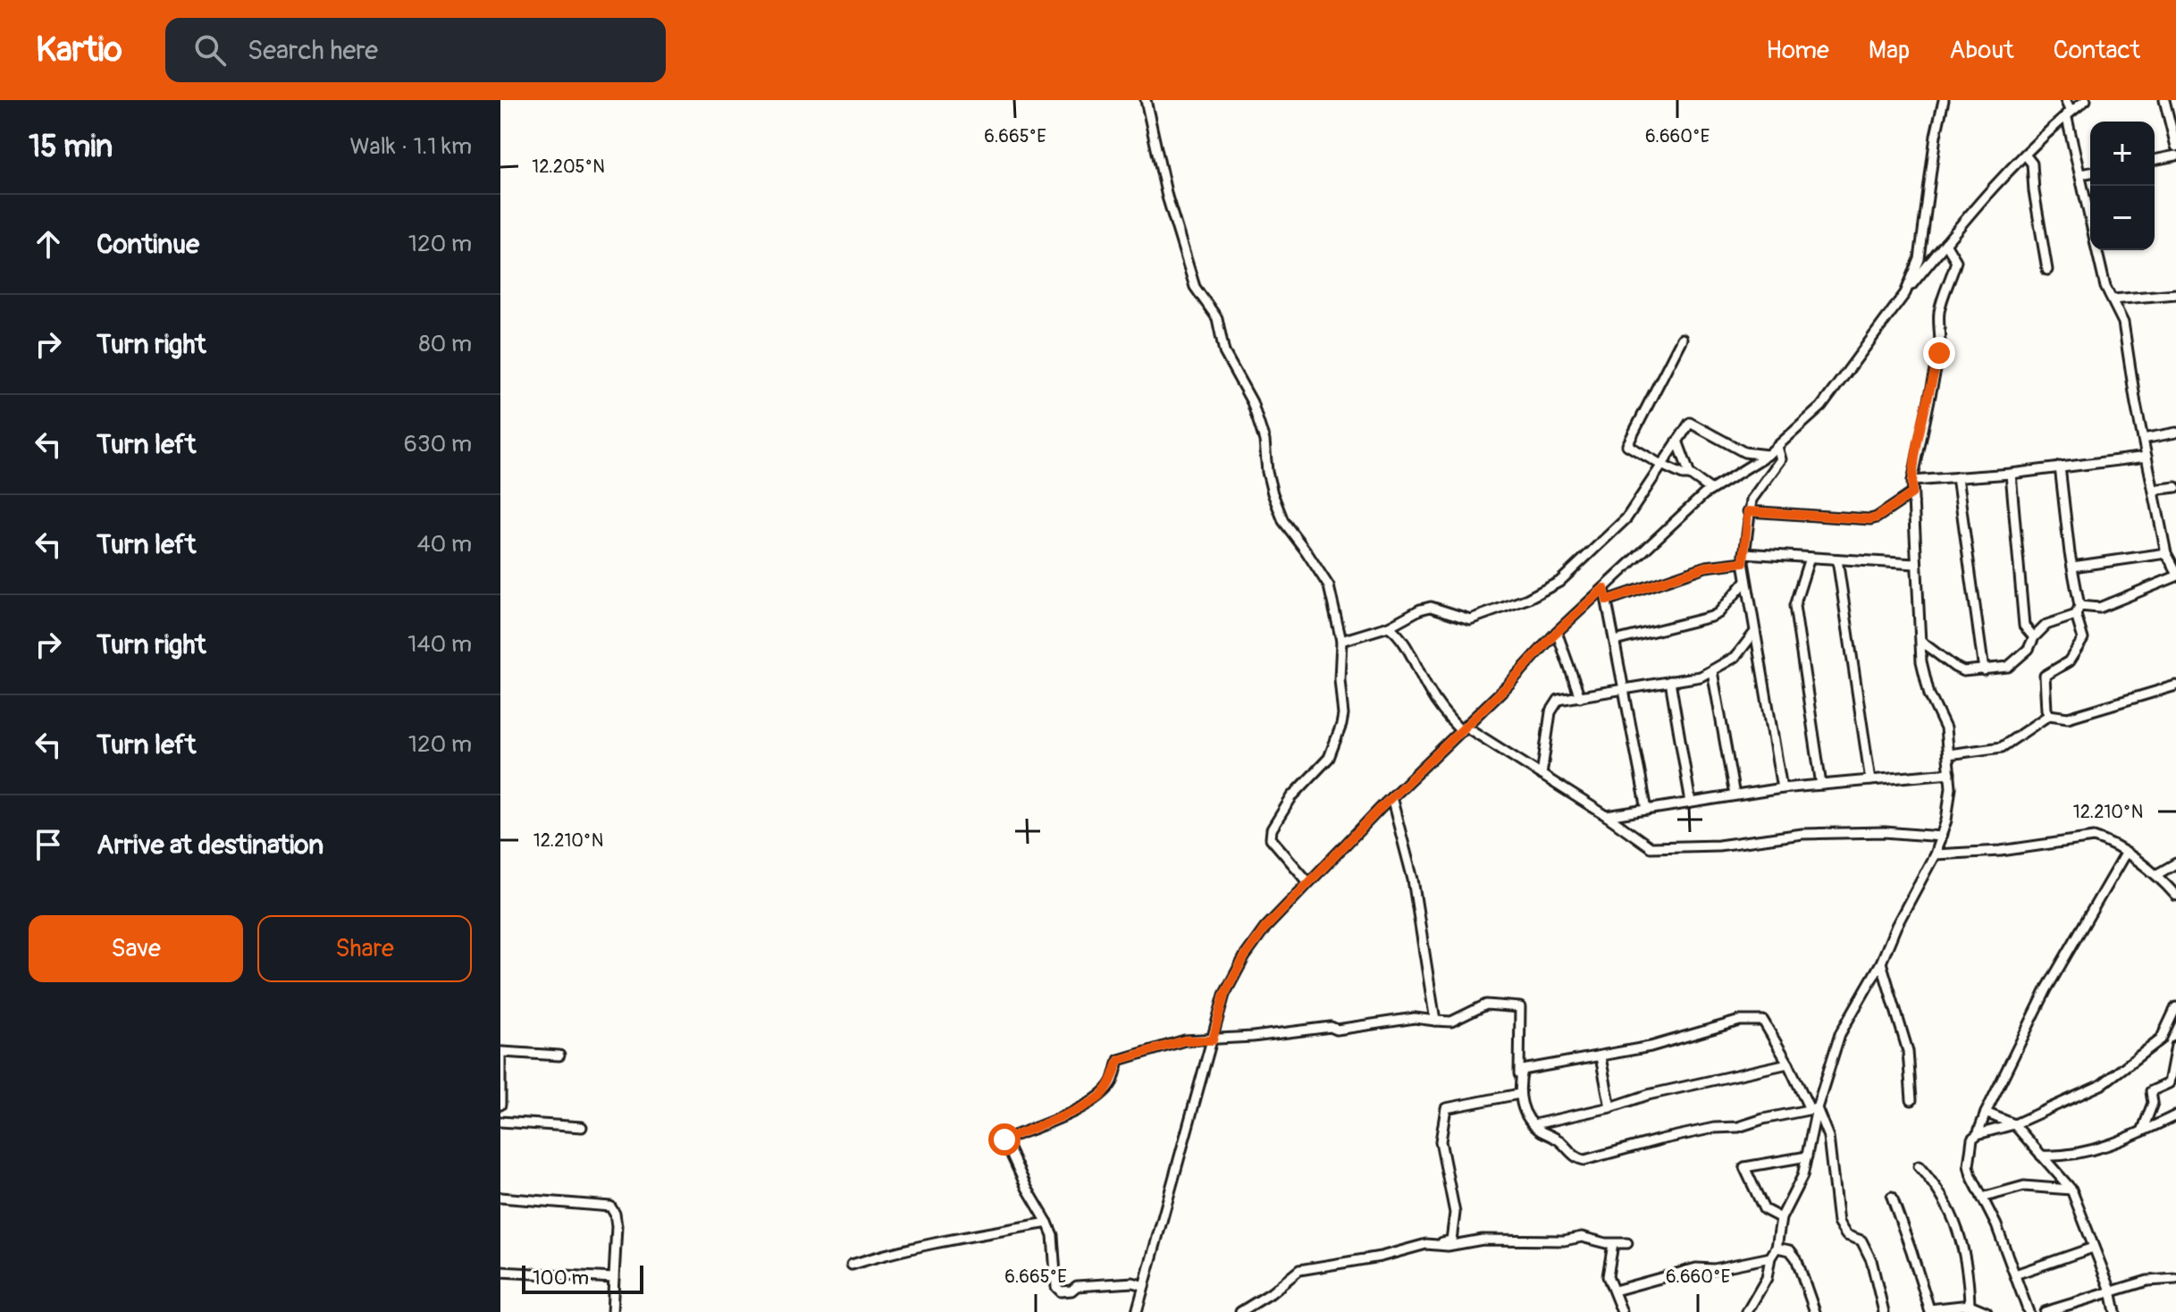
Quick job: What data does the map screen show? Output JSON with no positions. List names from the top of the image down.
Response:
{
  "scale_bar": "100 m",
  "page": {
    "header": "Kartio",
    "search": "Search here",
    "nav": [
      "Home",
      "Map",
      "About",
      "Contact"
    ],
    "heading": ["15 min", "Walk · 1.1 km"],
    "map_buttons": ["+", "−"],
    "list": [
      ["Continue", "120 m"],
      ["Turn right", "80 m"],
      ["Turn left", "630 m"],
      ["Turn left", "40 m"],
      ["Turn right", "140 m"],
      ["Turn left", "120 m"],
      "Arrive at destination"
    ],
    "buttons": ["Save", "Share"],
    "scale": "100 m"
  },
  "coordinates": [
    "6.665°E",
    "6.660°E",
    "12.205°N",
    "12.210°N"
  ]
}
